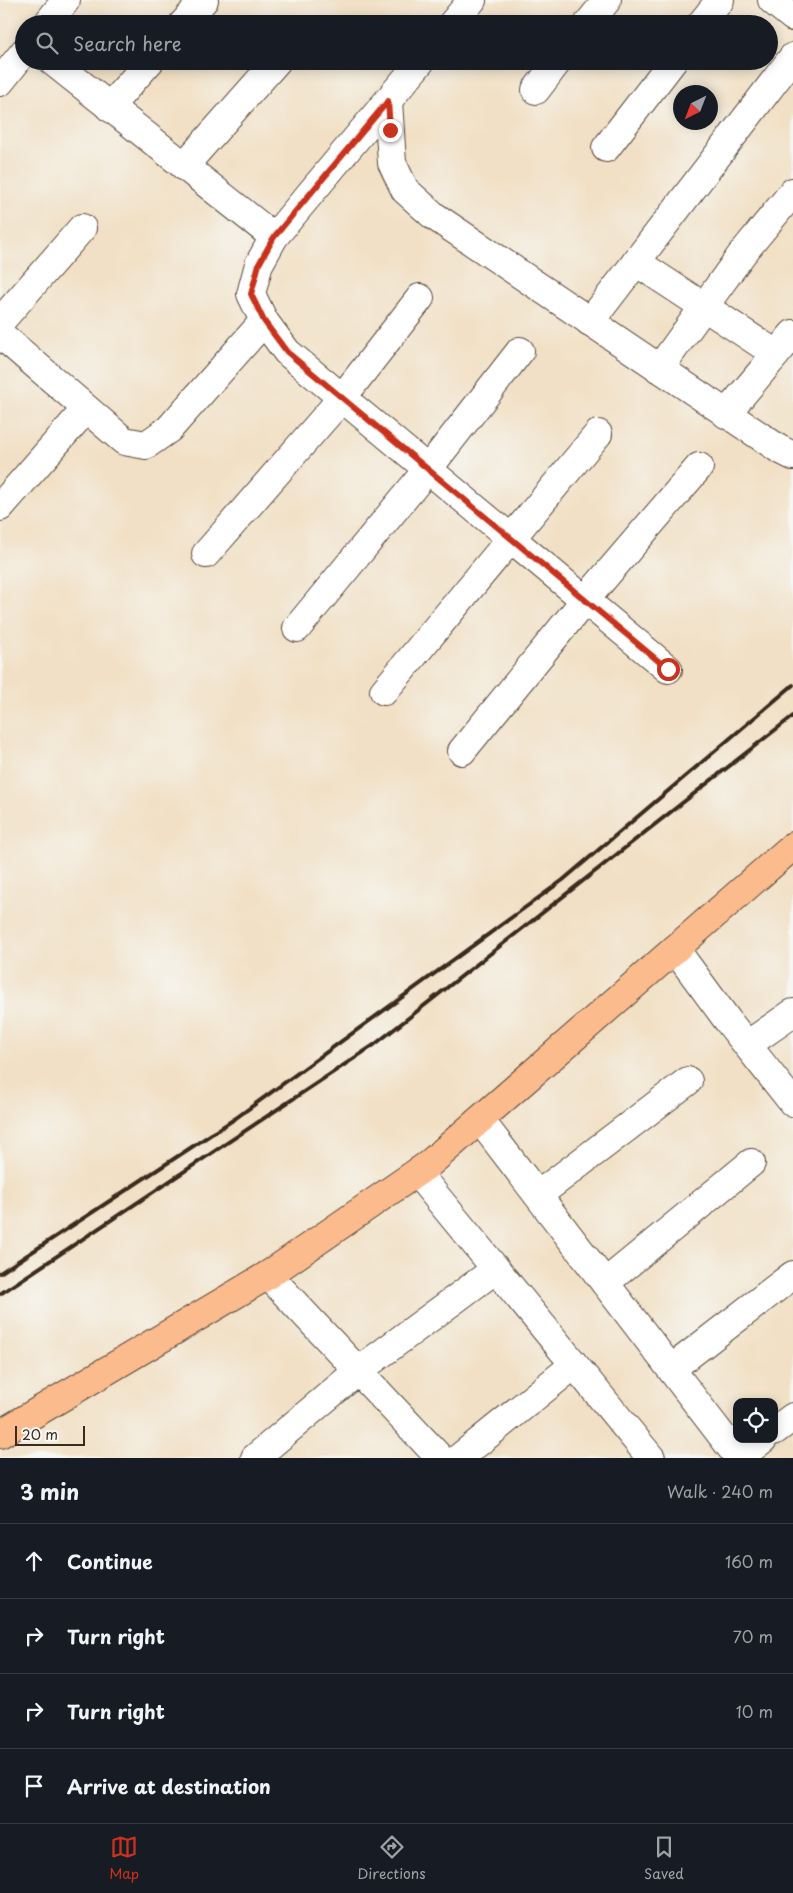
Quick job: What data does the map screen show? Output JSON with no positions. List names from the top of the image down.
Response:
{
  "scale_bar": "20 m",
  "north": "bottom left",
  "page": {
    "search": "Search here",
    "scale": "20 m",
    "heading": ["3 min", "Walk · 240 m"],
    "list": [
      ["Continue", "160 m"],
      ["Turn right", "70 m"],
      ["Turn right", "10 m"],
      "Arrive at destination"
    ],
    "nav": ["Map", "Directions", "Saved"]
  }
}
